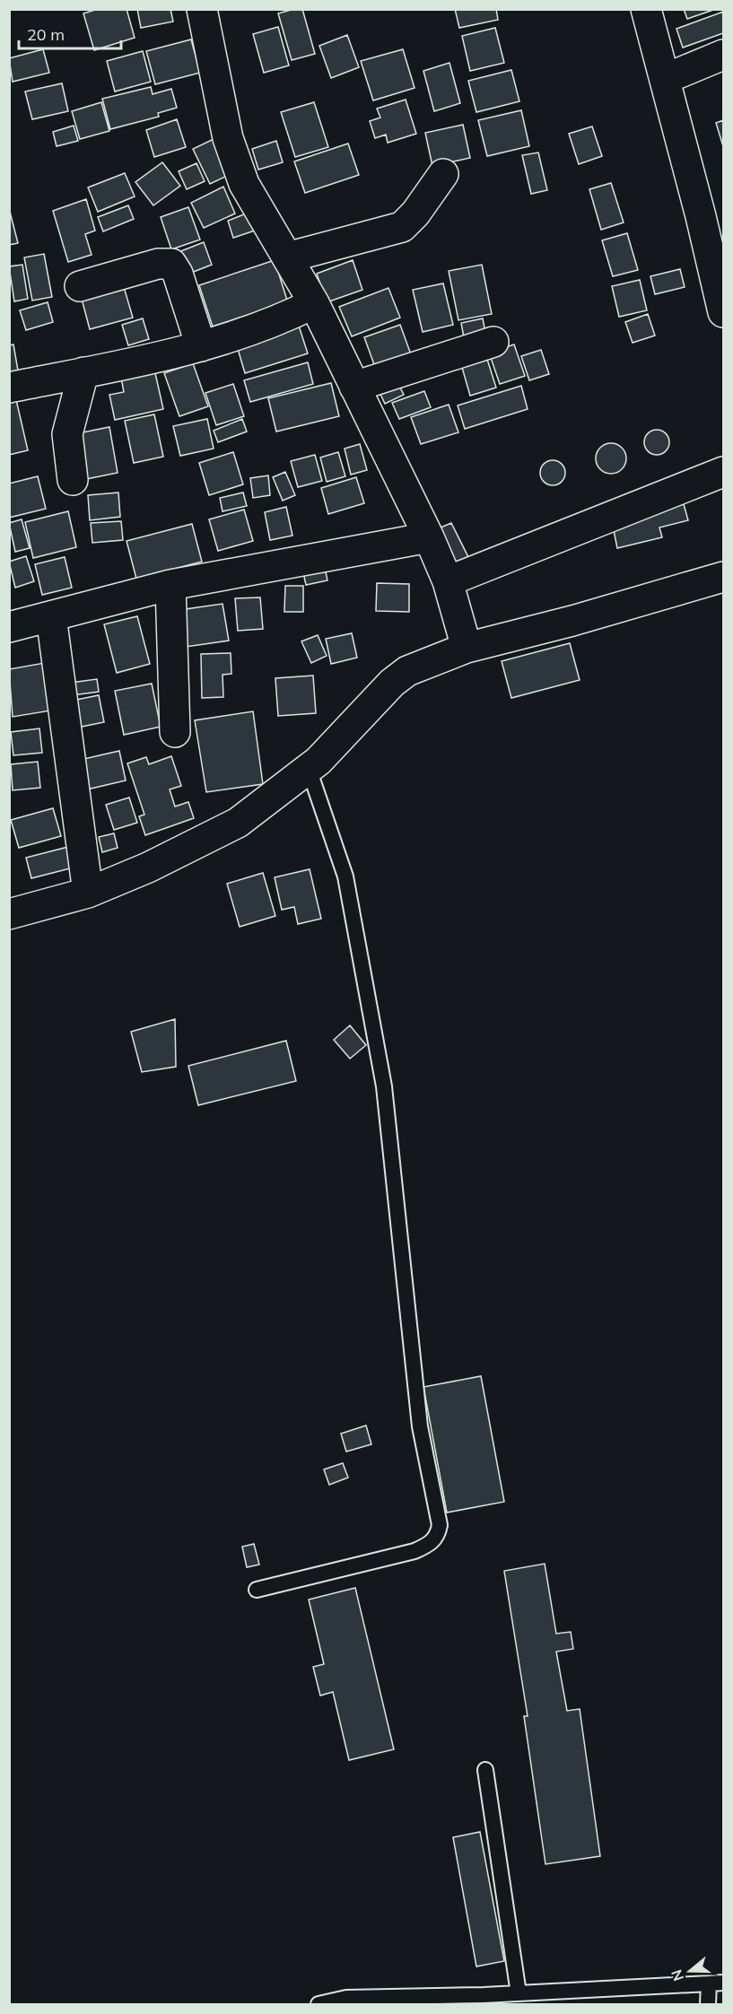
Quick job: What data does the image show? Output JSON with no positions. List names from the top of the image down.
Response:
{
  "scale_bar": "20 m",
  "north": "left"
}
